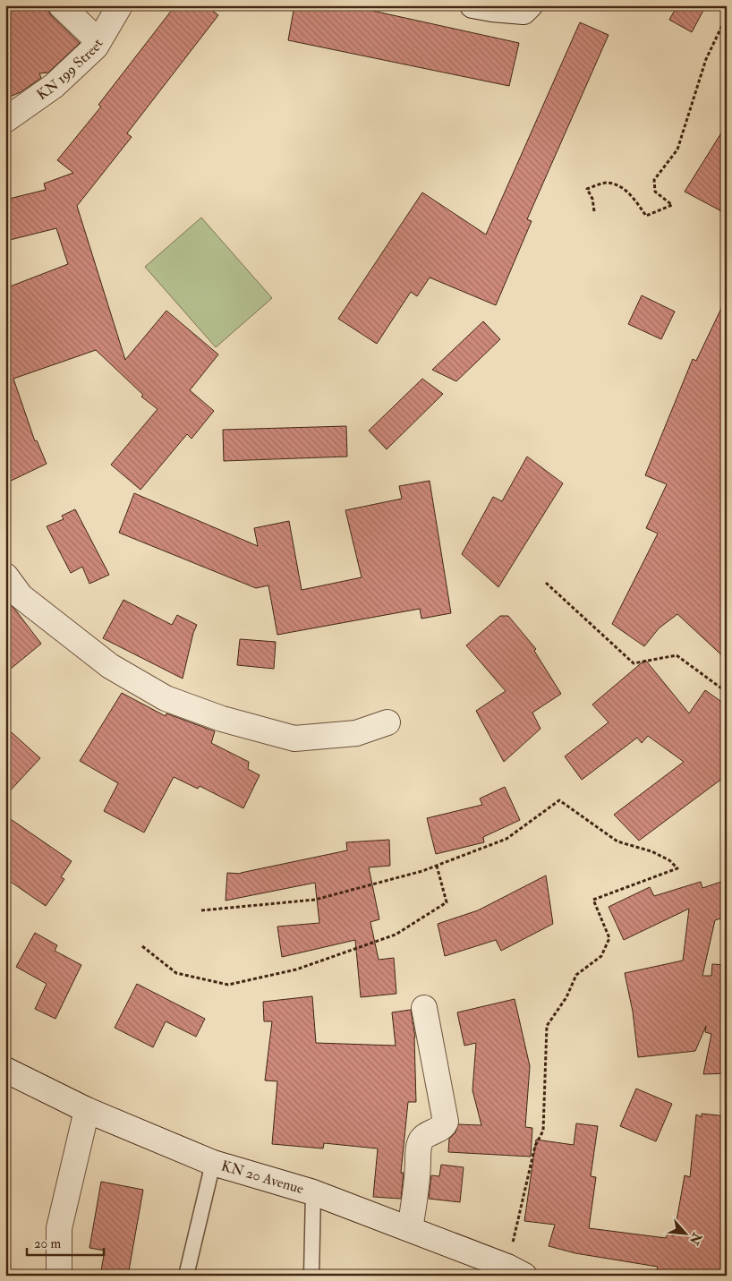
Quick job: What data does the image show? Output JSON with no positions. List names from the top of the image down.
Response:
{
  "streets": {
    "street": ["KN 199 Street", "KN 20 Avenue"]
  },
  "scale_bar": "20 m",
  "north": "bottom right"
}
